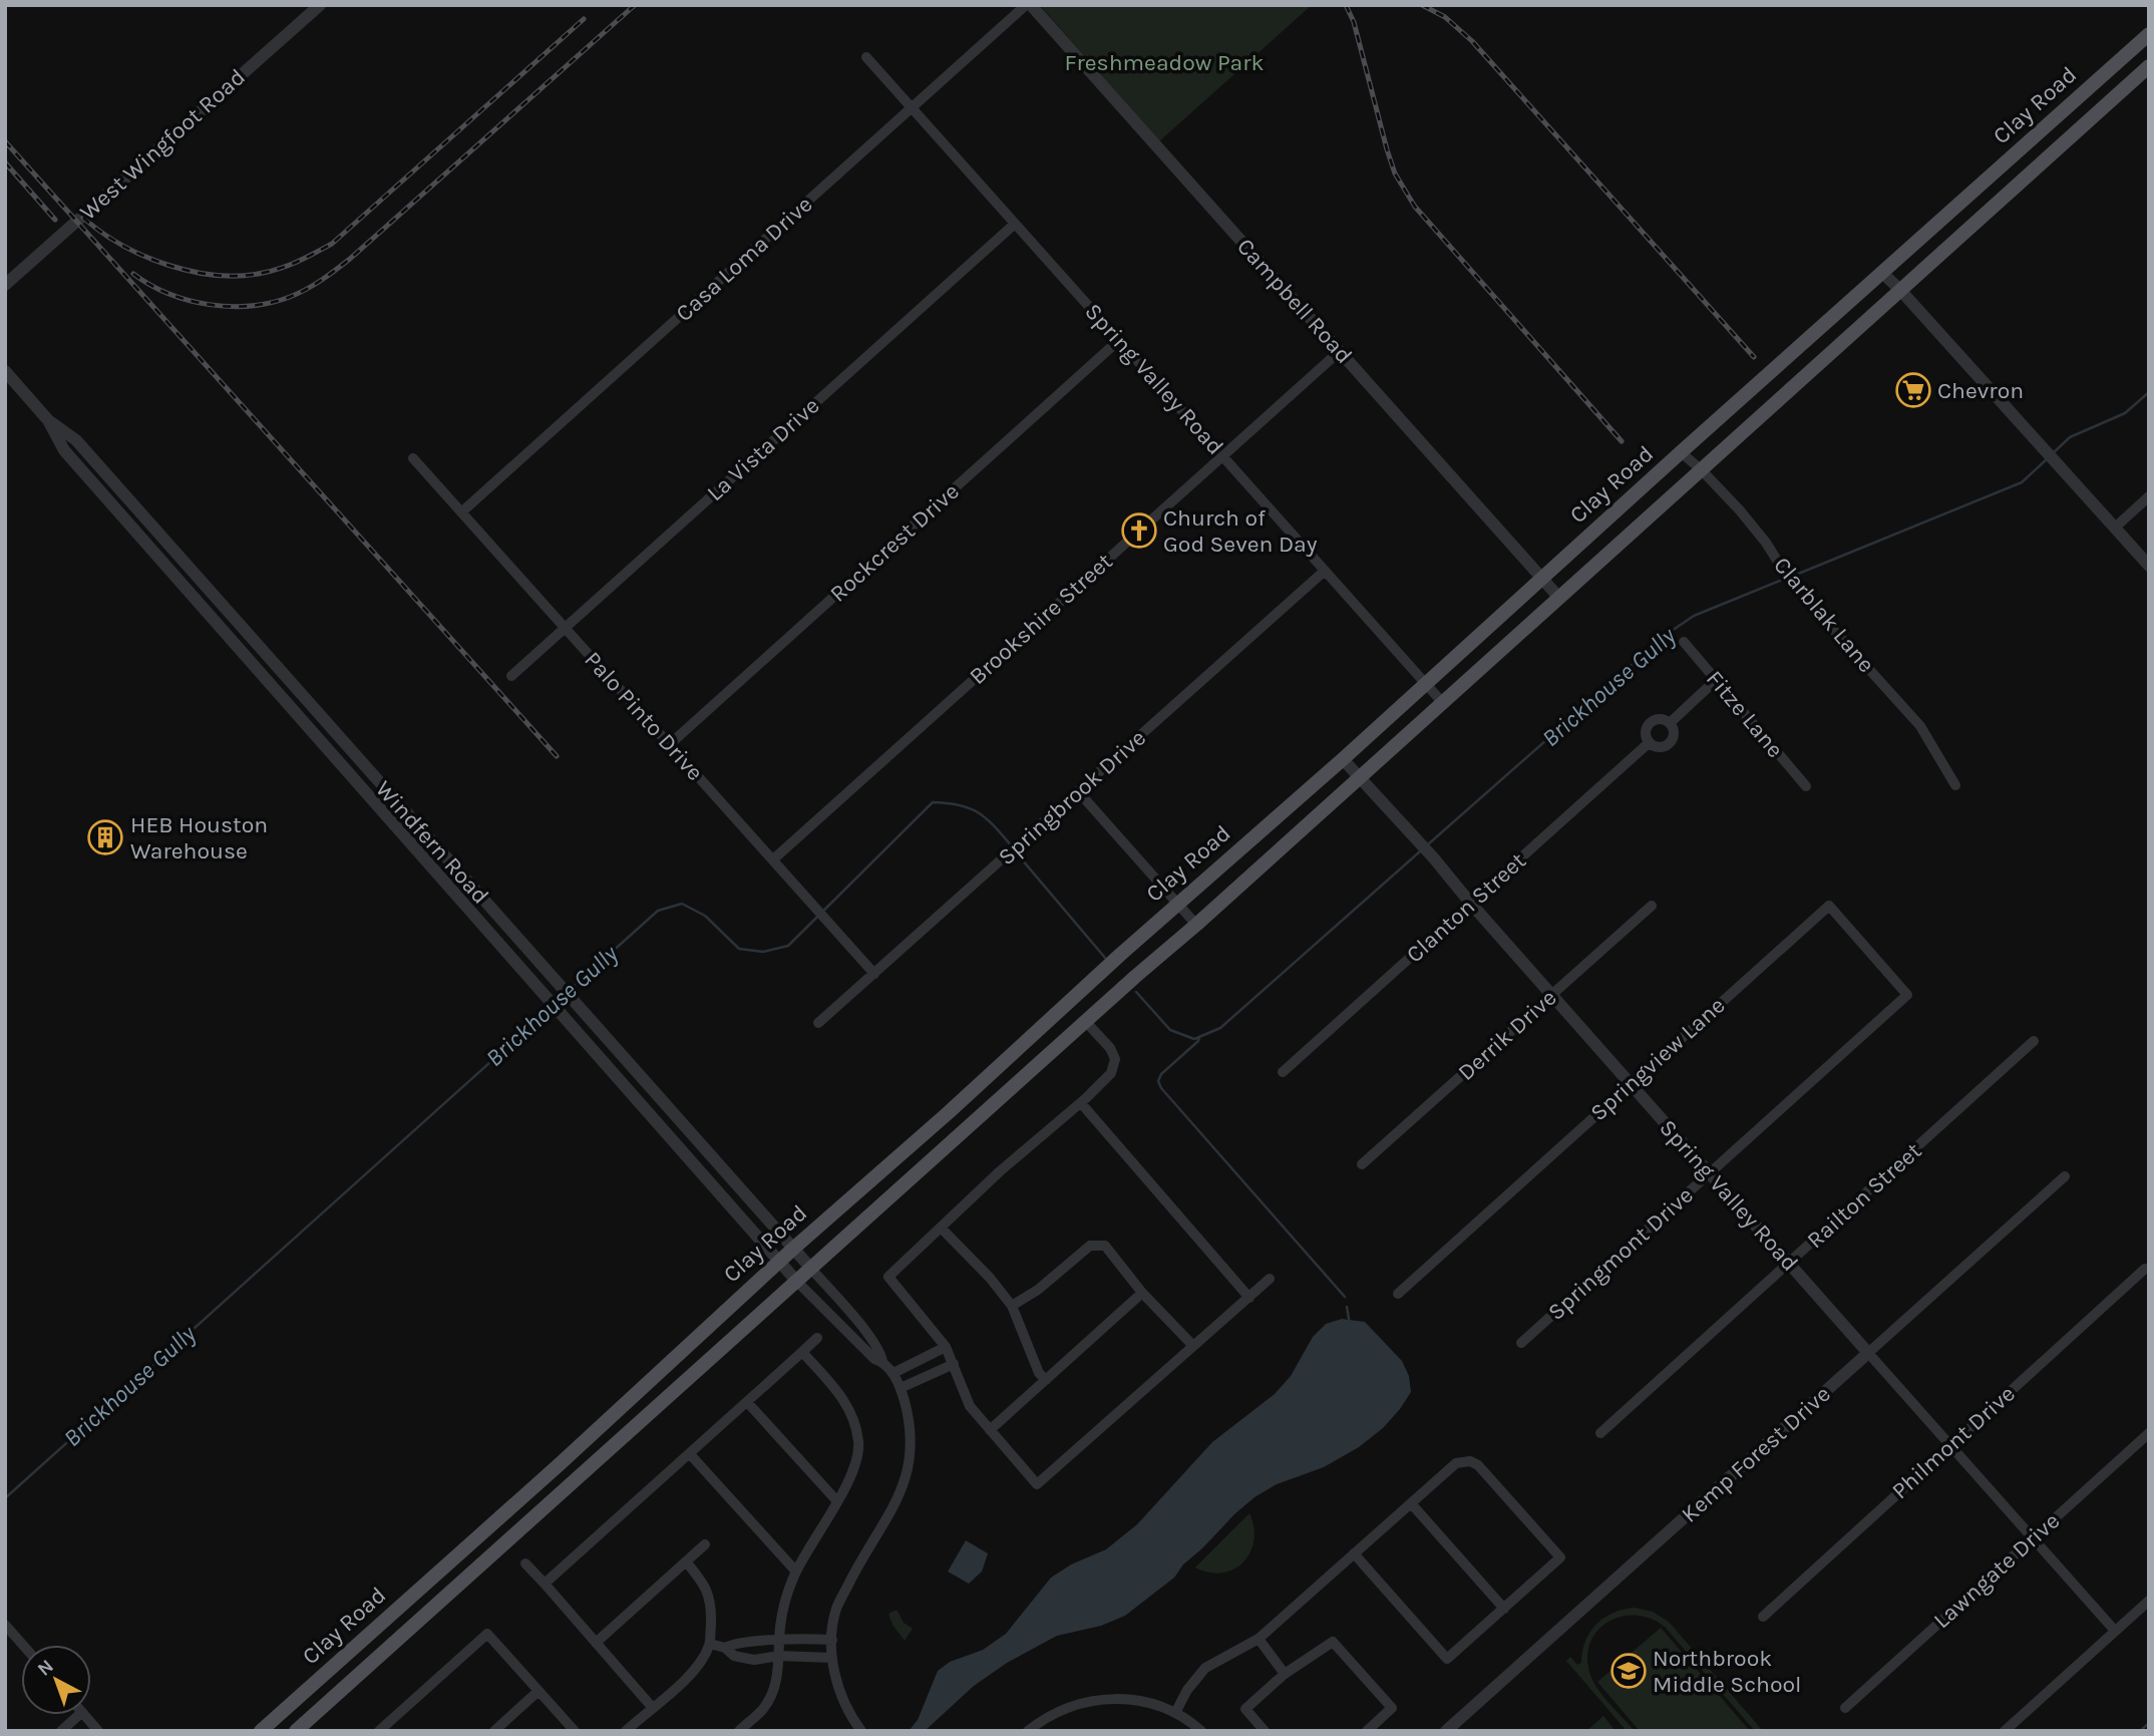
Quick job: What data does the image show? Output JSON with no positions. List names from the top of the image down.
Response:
{
  "streets": {
    "main road": ["Clay Road"],
    "street": [
      "West Wingfoot Road",
      "Casa Loma Drive",
      "Campbell Road",
      "Spring Valley Road",
      "La Vista Drive",
      "Rockcrest Drive",
      "Clarblak Lane",
      "Brookshire Street",
      "Fitze Lane",
      "Palo Pinto Drive",
      "Springbrook Drive",
      "Windfern Road",
      "Clanton Street",
      "Derrik Drive",
      "Springview Lane",
      "Railton Street",
      "Springmont Drive",
      "Philmont Drive",
      "Kemp Forest Drive",
      "Lawngate Drive"
    ]
  },
  "crossings": [
    ["Clay Road", "Campbell Road"],
    ["Clay Road", "Spring Valley Road"],
    ["Clay Road", "Clarblak Lane"],
    ["Clay Road", "Windfern Road"],
    ["Casa Loma Drive", "Campbell Road"],
    ["Casa Loma Drive", "Spring Valley Road"],
    ["Casa Loma Drive", "Palo Pinto Drive"],
    ["Campbell Road", "Brookshire Street"],
    ["Spring Valley Road", "La Vista Drive"],
    ["Spring Valley Road", "Rockcrest Drive"],
    ["Spring Valley Road", "Brookshire Street"],
    ["Spring Valley Road", "Springbrook Drive"],
    ["Spring Valley Road", "Clanton Street"],
    ["Spring Valley Road", "Derrik Drive"],
    ["Spring Valley Road", "Springview Lane"],
    ["Spring Valley Road", "Railton Street"],
    ["Spring Valley Road", "Springmont Drive"],
    ["Spring Valley Road", "Philmont Drive"],
    ["Spring Valley Road", "Kemp Forest Drive"],
    ["Spring Valley Road", "Lawngate Drive"],
    ["La Vista Drive", "Palo Pinto Drive"],
    ["Rockcrest Drive", "Palo Pinto Drive"],
    ["Brookshire Street", "Palo Pinto Drive"],
    ["Fitze Lane", "Clanton Street"],
    ["Palo Pinto Drive", "Springbrook Drive"],
    ["Springview Lane", "Springmont Drive"]
  ],
  "water": ["Brickhouse Gully"],
  "parks": ["Freshmeadow Park"],
  "places": {
    "supermarket": ["Chevron"],
    "church": ["Church of God Seven Day"],
    "building": ["HEB Houston Warehouse"],
    "school or university": ["Northbrook Middle School"]
  },
  "north": "top left"
}
